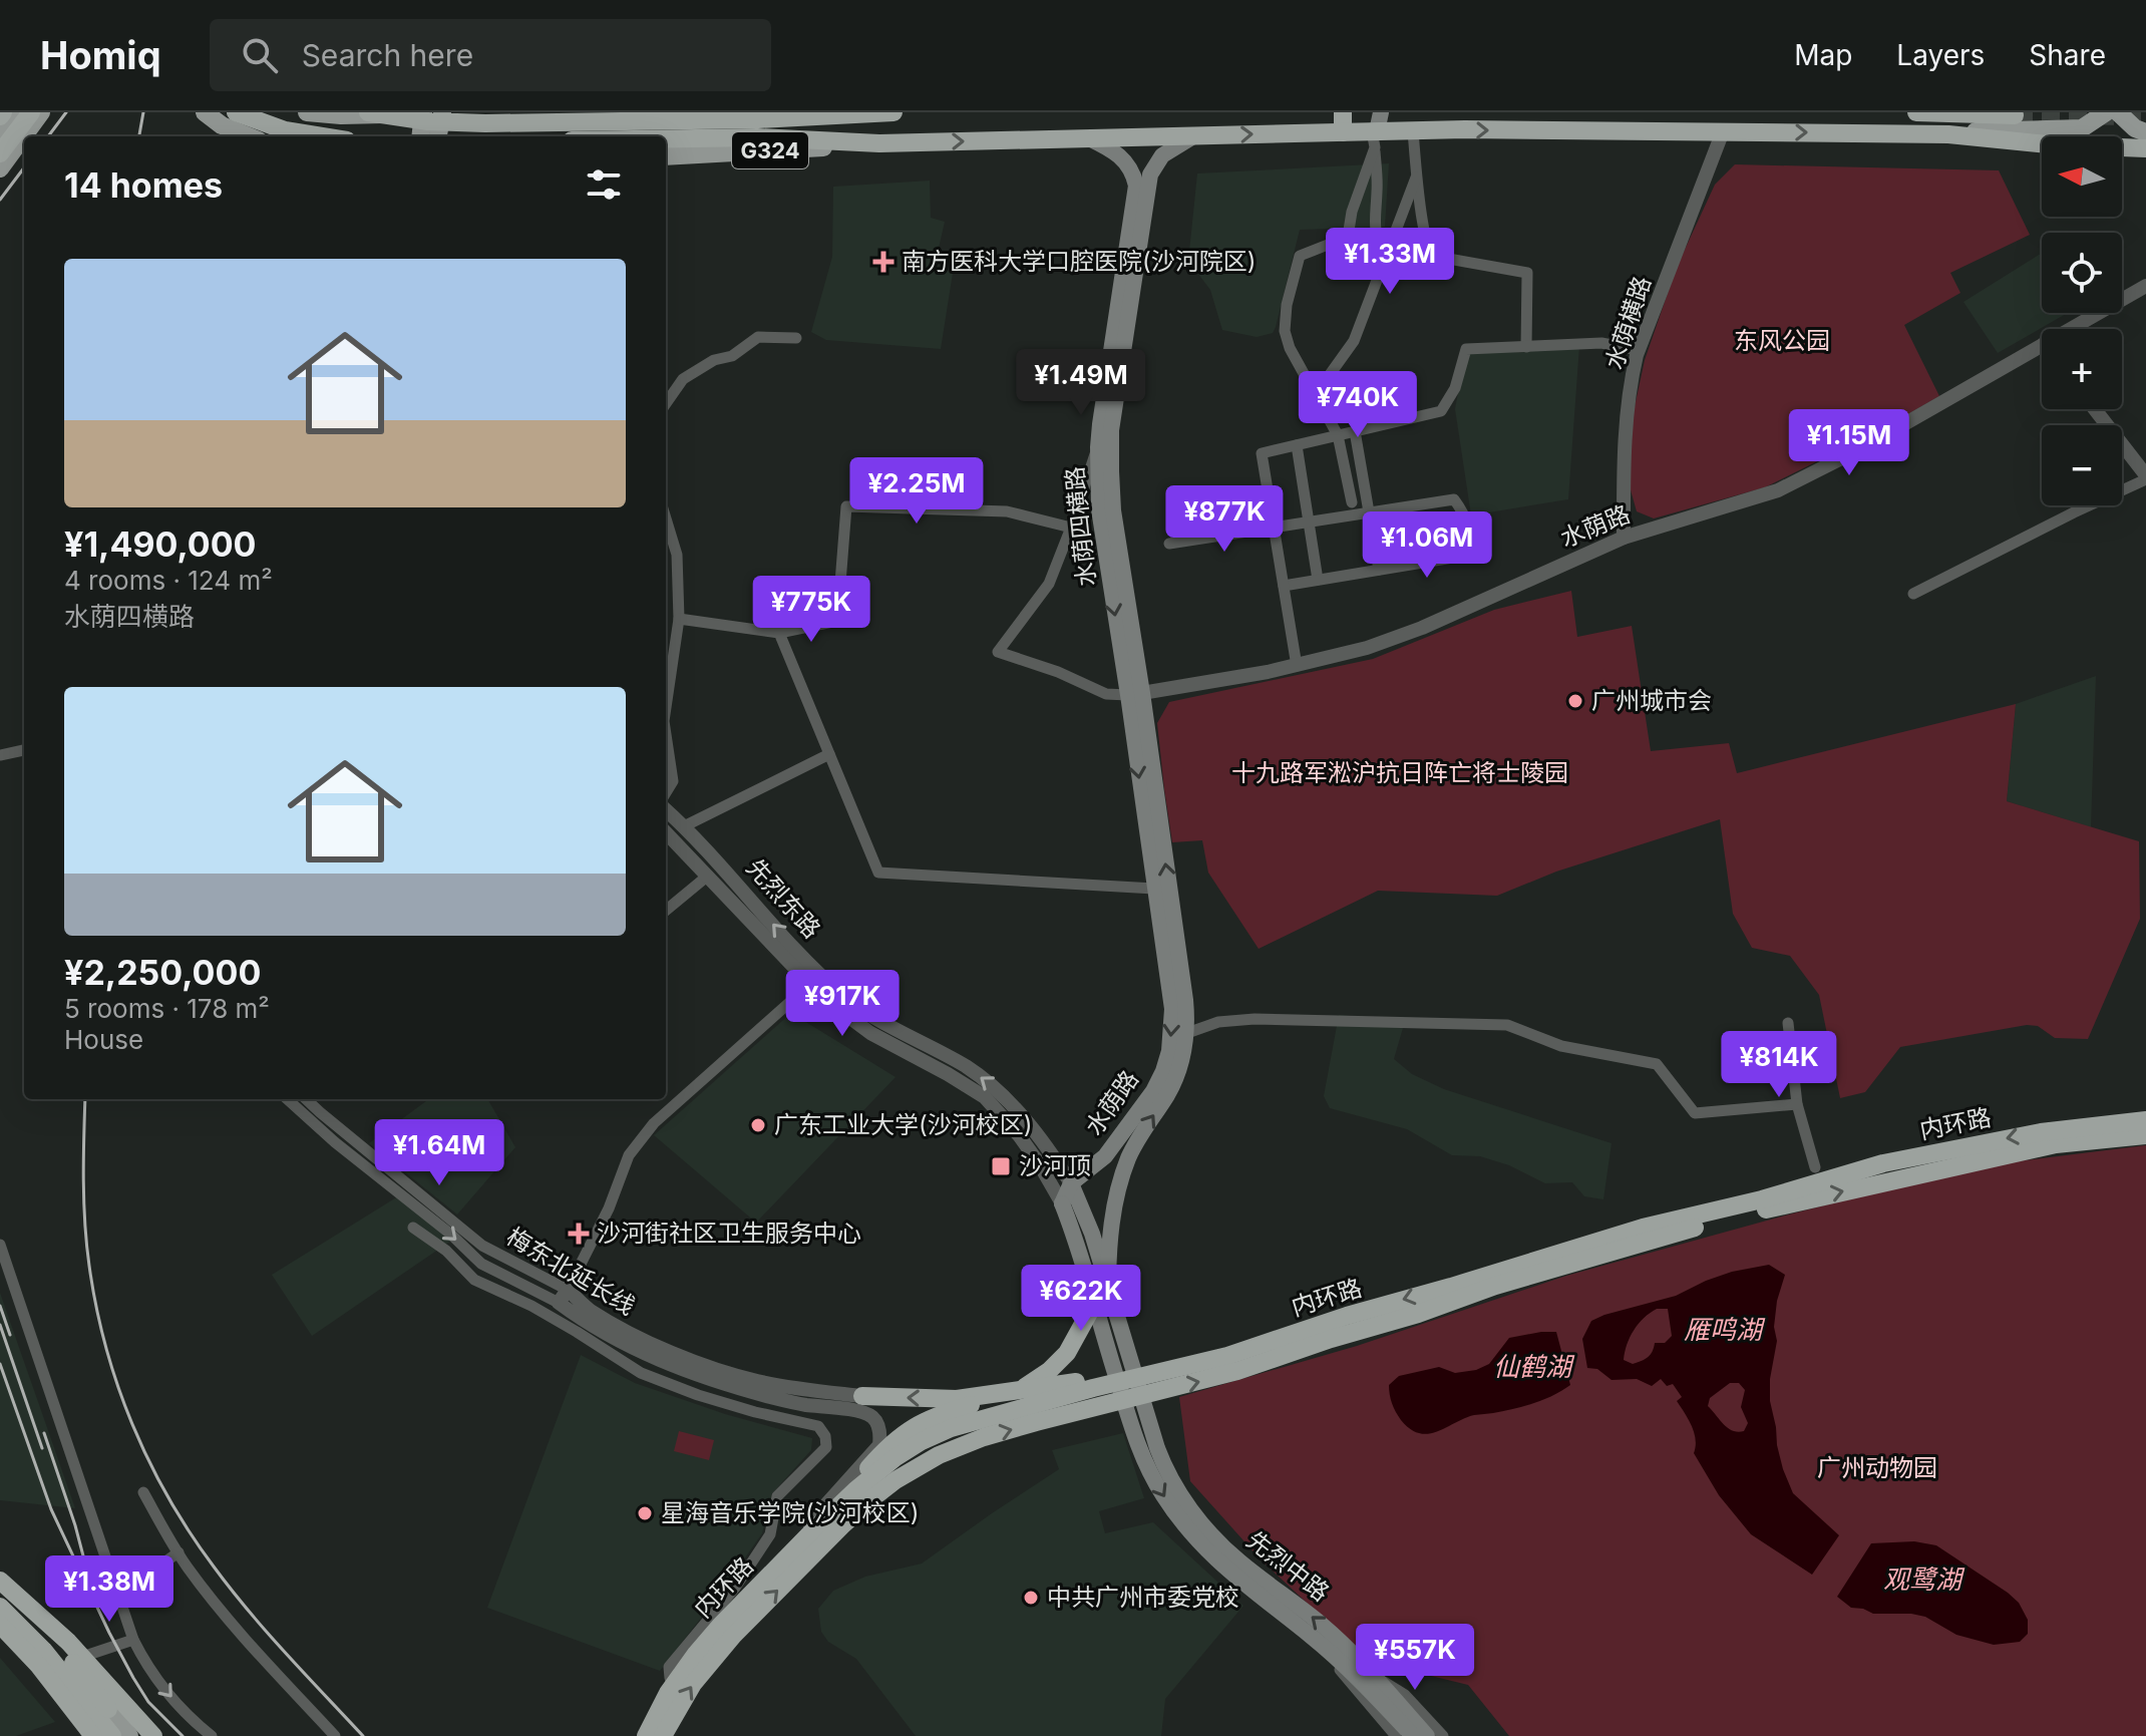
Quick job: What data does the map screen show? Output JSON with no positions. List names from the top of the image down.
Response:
{
  "streets": {
    "highway": ["G324", "内环路"],
    "main road": [
      "水荫四横路",
      "水荫路",
      "先烈东路",
      "先烈中路"
    ],
    "street": ["水荫横路", "梅东北延长线"]
  },
  "crossings": [
    ["G324", "水荫横路"],
    ["G324", "水荫四横路"],
    ["水荫横路", "水荫路"],
    ["水荫四横路", "水荫路"],
    ["水荫路", "先烈东路"],
    ["先烈东路", "先烈中路"]
  ],
  "water": ["雁鸣湖", "仙鹤湖", "观鹭湖"],
  "parks": ["东风公园", "十九路军淞沪抗日阵亡将士陵园", "广州动物园"],
  "places": {
    "health": ["南方医科大学口腔医院(沙河院区)", "沙河街社区卫生服务中心"],
    "other": [
      "广州城市会",
      "广东工业大学(沙河校区)",
      "星海音乐学院(沙河校区)",
      "中共广州市委党校"
    ],
    "transit": ["沙河顶"]
  },
  "north": "left",
  "page": {
    "header": "Homiq",
    "search": "Search here",
    "nav": ["Map", "Layers", "Share"],
    "map_buttons": ["+", "−"],
    "heading": "14 homes",
    "price": [
      "¥1.33M",
      "¥1.49M",
      "¥740K",
      "¥1.15M",
      "¥2.25M",
      "¥877K",
      "¥1.06M",
      "¥775K",
      "¥917K",
      "¥814K",
      "¥1.64M",
      "¥622K",
      "¥1.38M",
      "¥557K"
    ],
    "list": [
      {
        "name": "¥1,490,000",
        "note": "4 rooms · 124 m² · 水荫四横路"
      },
      {
        "name": "¥2,250,000",
        "note": "5 rooms · 178 m² · House"
      }
    ]
  }
}
